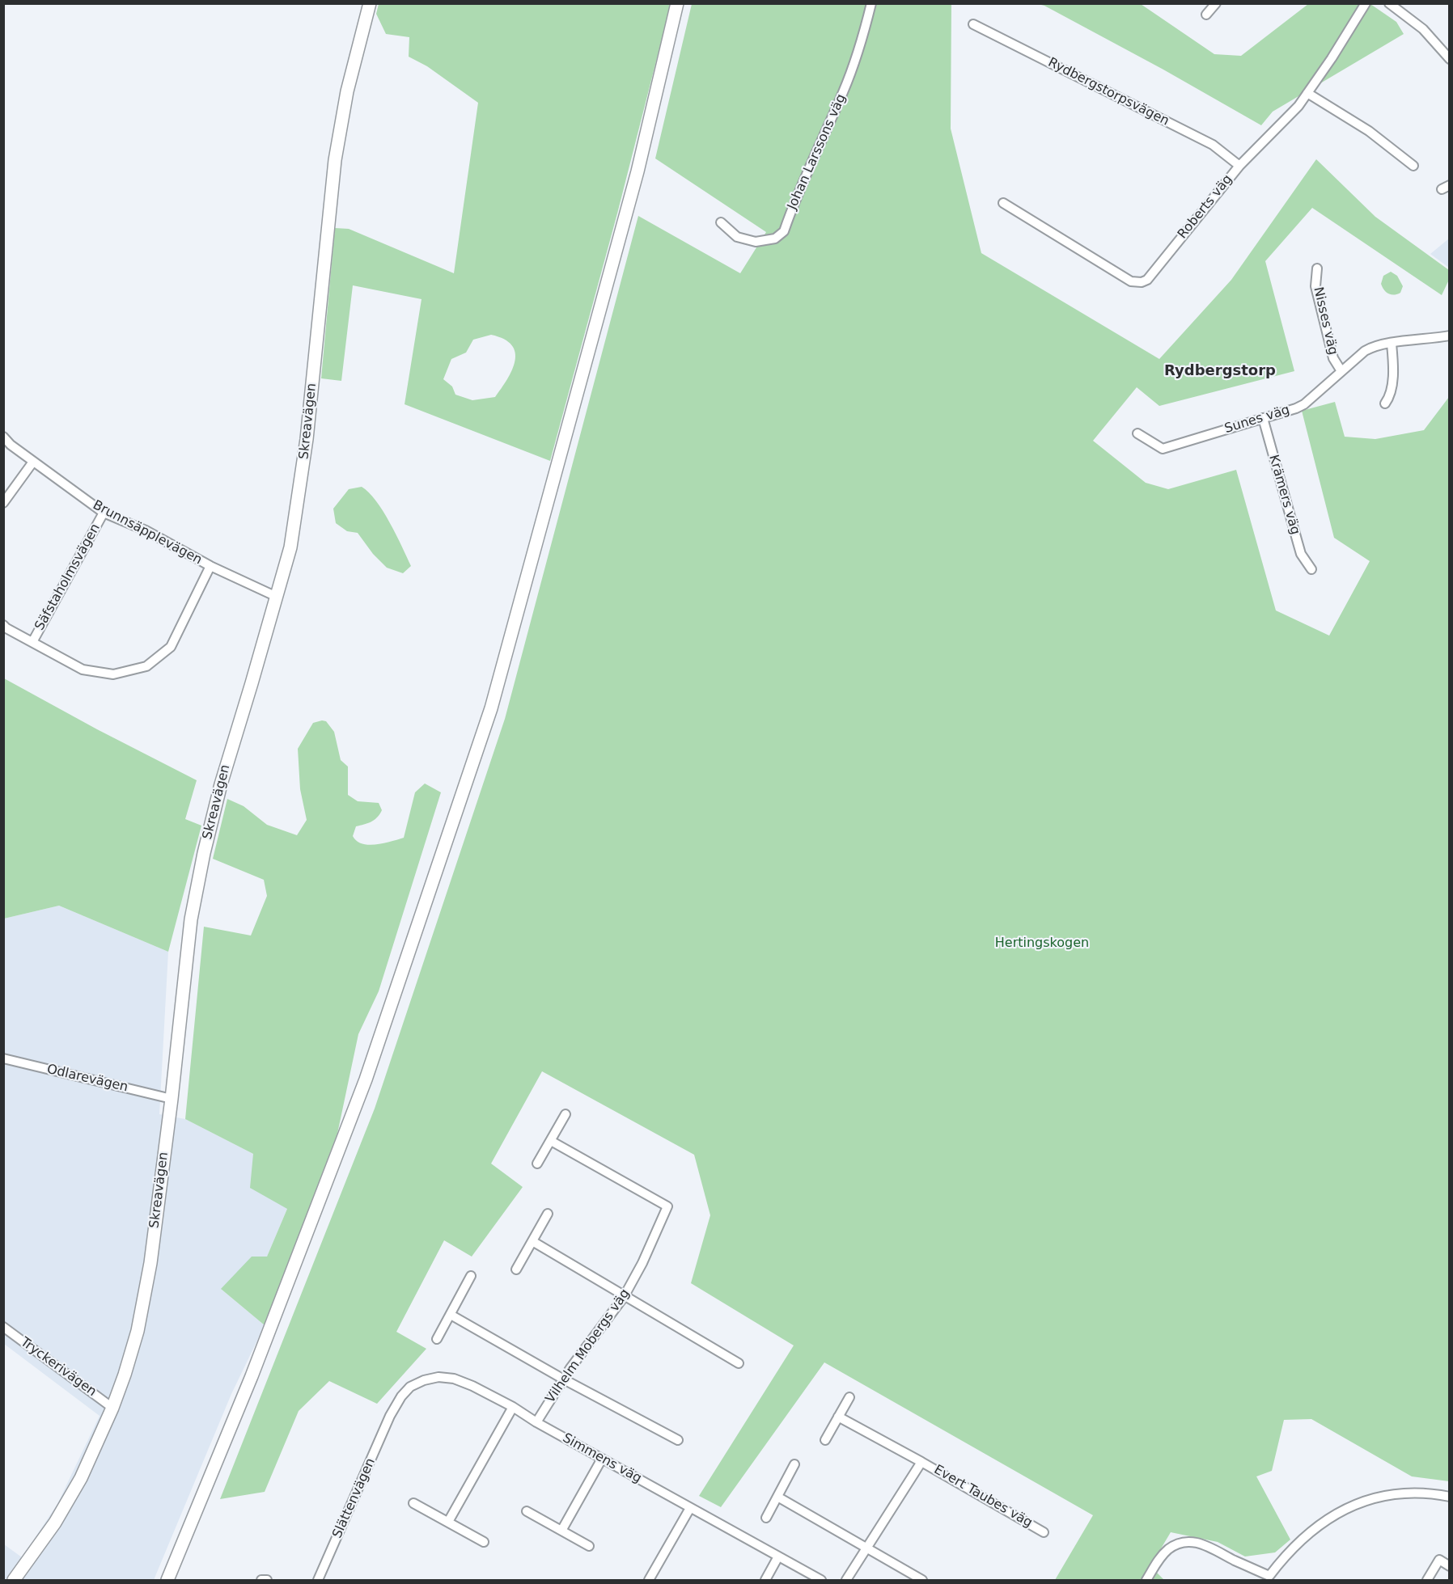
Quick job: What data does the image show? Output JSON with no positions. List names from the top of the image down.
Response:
{
  "streets": {
    "main road": ["Skreavägen"],
    "street": [
      "Rydbergstorpsvägen",
      "Johan Larssons väg",
      "Roberts väg",
      "Nisses väg",
      "Sunes väg",
      "Krämers väg",
      "Brunnsäpplevägen",
      "Säfstaholmsvägen",
      "Odlarevägen",
      "Vilhelm Mobergs väg",
      "Tryckerivägen",
      "Simmens väg",
      "Evert Taubes väg",
      "Slättenvägen"
    ]
  },
  "crossings": [
    ["Rydbergstorpsvägen", "Roberts väg"],
    ["Nisses väg", "Sunes väg"],
    ["Sunes väg", "Krämers väg"],
    ["Skreavägen", "Brunnsäpplevägen"],
    ["Skreavägen", "Odlarevägen"],
    ["Skreavägen", "Tryckerivägen"],
    ["Brunnsäpplevägen", "Säfstaholmsvägen"],
    ["Vilhelm Mobergs väg", "Simmens väg"],
    ["Simmens väg", "Slättenvägen"]
  ],
  "districts": ["Rydbergstorp"],
  "parks": ["Hertingskogen"]
}
